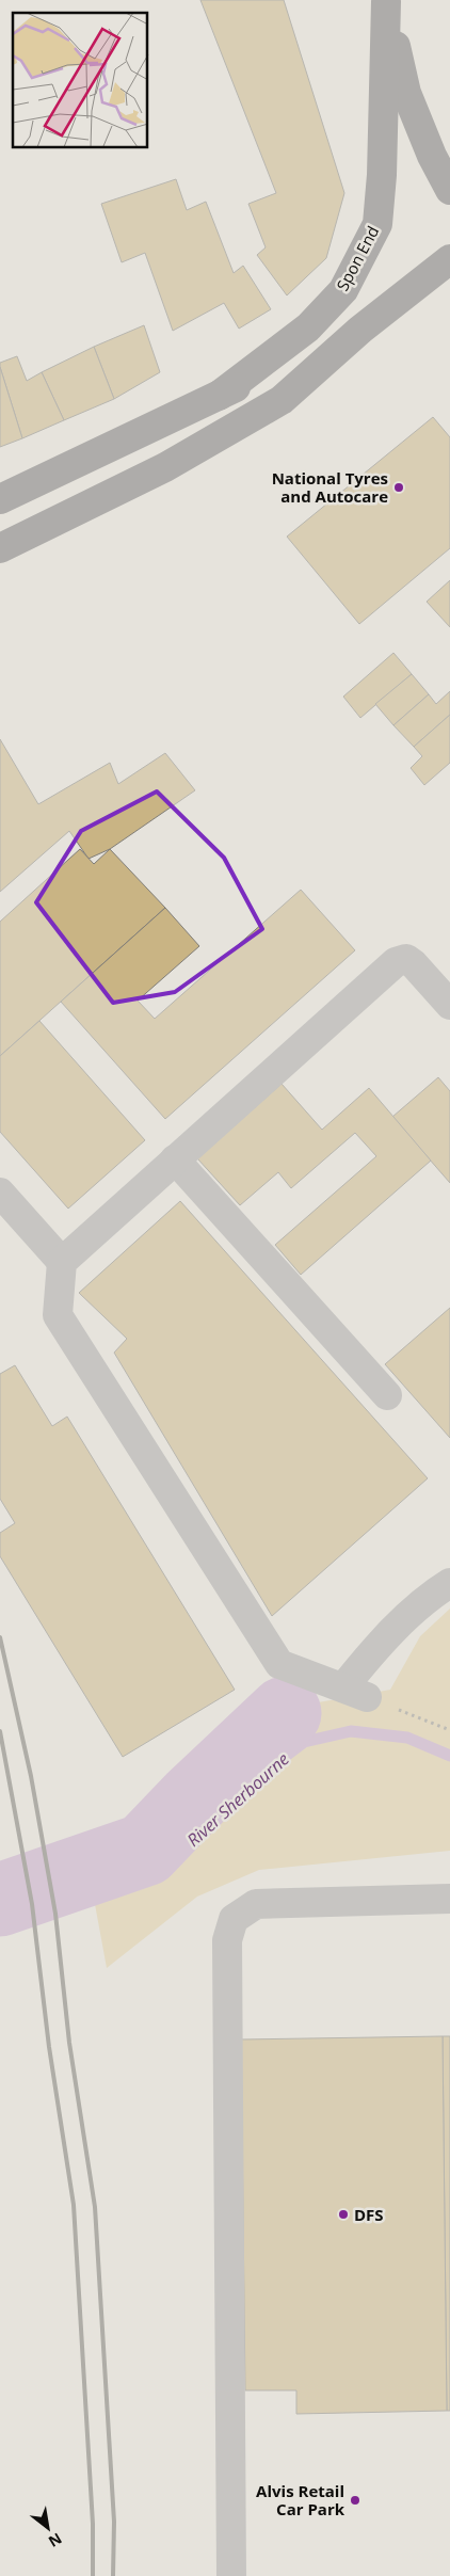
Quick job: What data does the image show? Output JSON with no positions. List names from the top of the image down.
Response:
{
  "streets": {
    "main road": ["Spon End"]
  },
  "water": ["River Sherbourne"],
  "places": ["National Tyres and Autocare", "DFS", "Alvis Retail Car Park"],
  "north": "bottom right"
}
